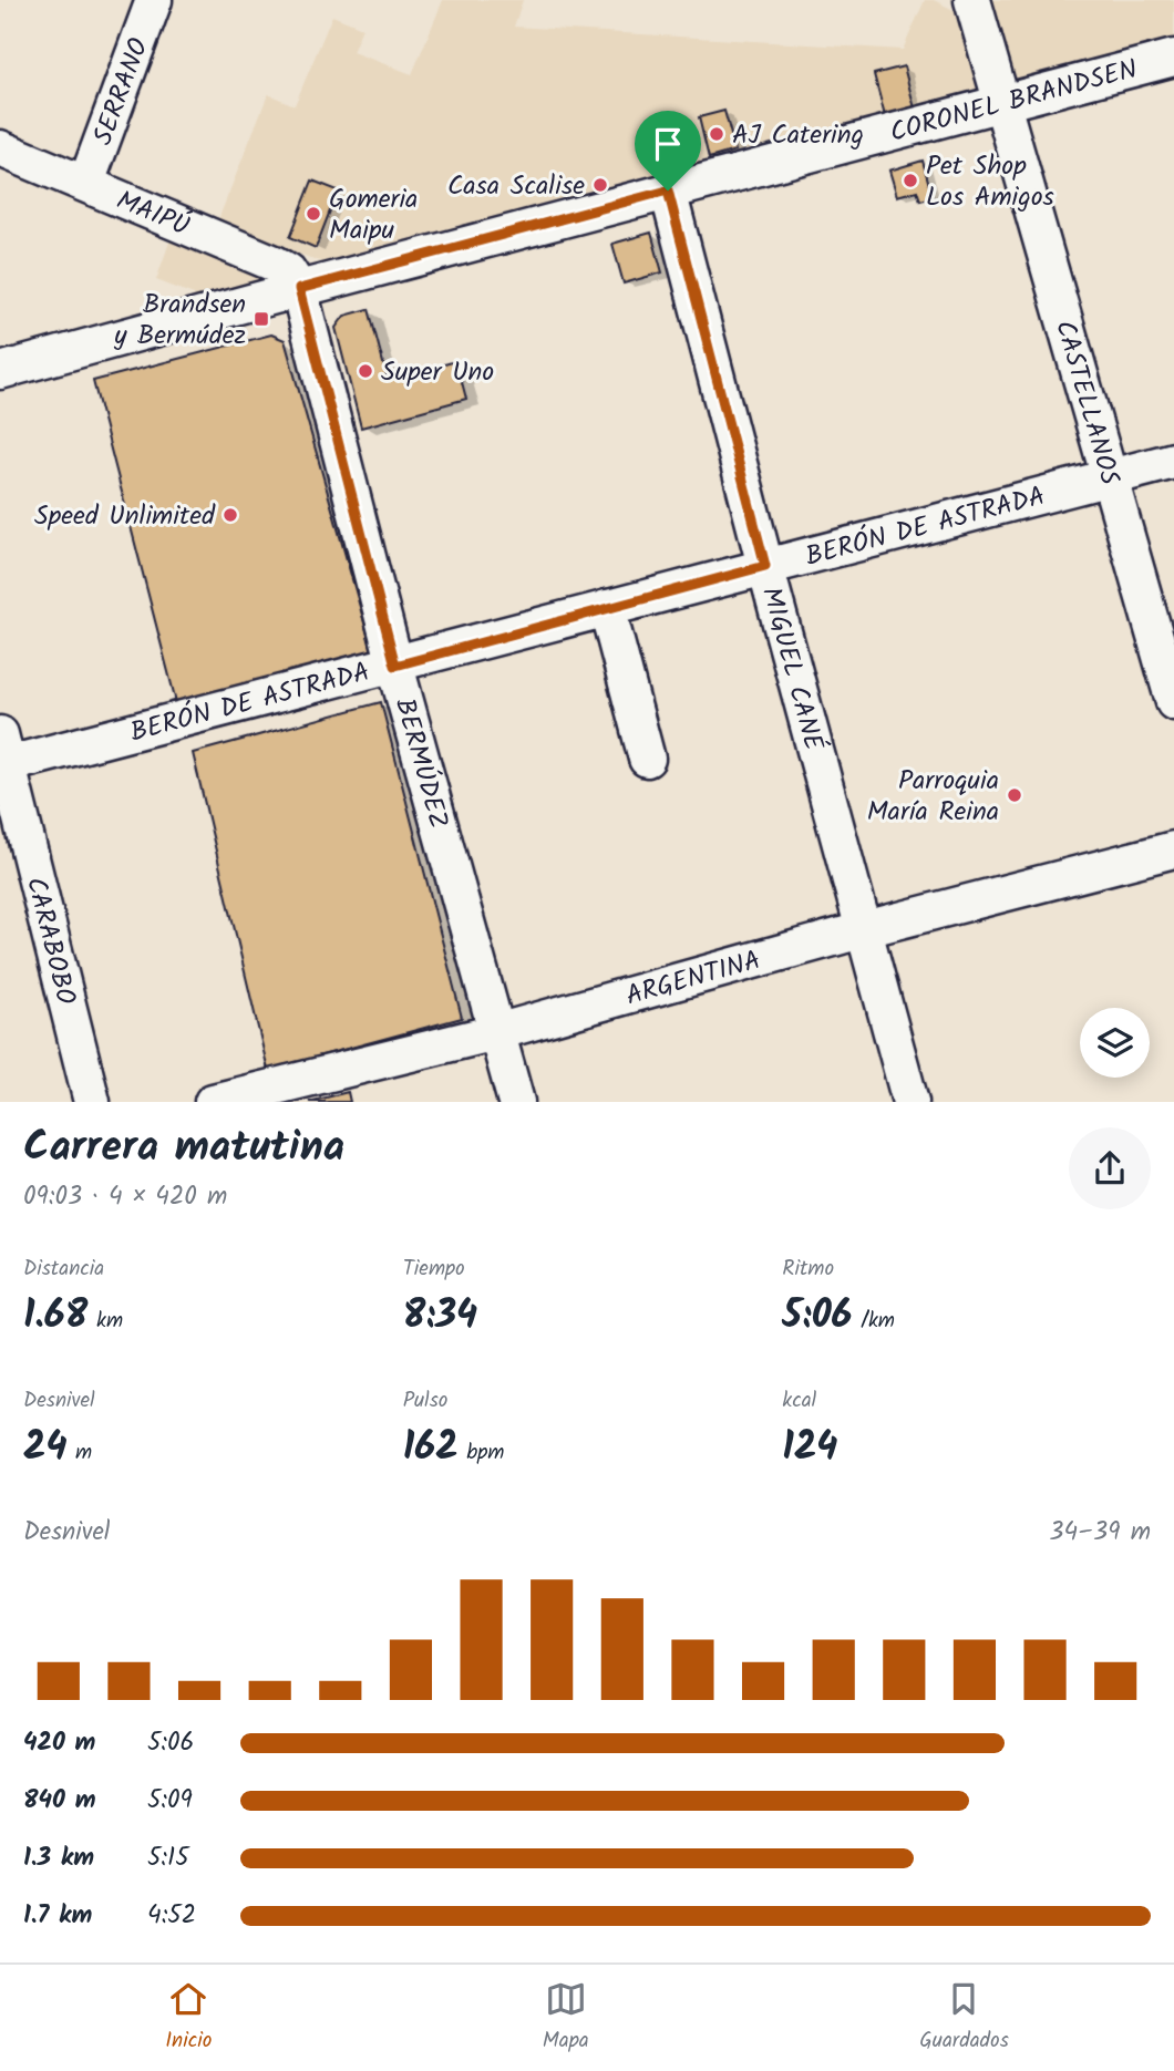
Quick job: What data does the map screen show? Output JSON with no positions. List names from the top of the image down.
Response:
{
  "streets": {
    "street": [
      "SERRANO",
      "CORONEL BRANDSEN",
      "MAIPÚ",
      "CASTELLANOS",
      "BERÓN DE ASTRADA",
      "MIGUEL CANÉ",
      "BERMÚDEZ",
      "CARABOBO",
      "ARGENTINA"
    ]
  },
  "crossings": [
    ["SERRANO", "MAIPÚ"],
    ["CORONEL BRANDSEN", "MAIPÚ"],
    ["CORONEL BRANDSEN", "CASTELLANOS"],
    ["CORONEL BRANDSEN", "MIGUEL CANÉ"],
    ["CORONEL BRANDSEN", "BERMÚDEZ"],
    ["MAIPÚ", "BERMÚDEZ"],
    ["CASTELLANOS", "BERÓN DE ASTRADA"],
    ["BERÓN DE ASTRADA", "MIGUEL CANÉ"],
    ["BERÓN DE ASTRADA", "BERMÚDEZ"],
    ["BERÓN DE ASTRADA", "CARABOBO"],
    ["MIGUEL CANÉ", "ARGENTINA"],
    ["BERMÚDEZ", "ARGENTINA"]
  ],
  "places": {
    "other": [
      "AJ Catering",
      "Pet Shop Los Amigos",
      "Casa Scalise",
      "Gomeria Maipu",
      "Super Uno",
      "Speed Unlimited",
      "Parroquia María Reina"
    ],
    "transit": ["Brandsen y Bermúdez"]
  },
  "page": {
    "heading": ["Carrera matutina", "09:03 · 4 × 420 m"],
    "stats": [
      ["Distancia", "1.68 km"],
      ["Tiempo", "8:34"],
      ["Ritmo", "5:06 /km"],
      ["Desnivel", "24 m"],
      ["Pulso", "162 bpm"],
      ["kcal", "124"]
    ],
    "chart": ["Desnivel", "34–39 m"],
    "list": [
      {
        "name": "420 m",
        "note": "5:06"
      },
      {
        "name": "840 m",
        "note": "5:09"
      },
      {
        "name": "1.3 km",
        "note": "5:15"
      },
      {
        "name": "1.7 km",
        "note": "4:52"
      }
    ],
    "tabs": ["Inicio", "Mapa", "Guardados"]
  }
}
